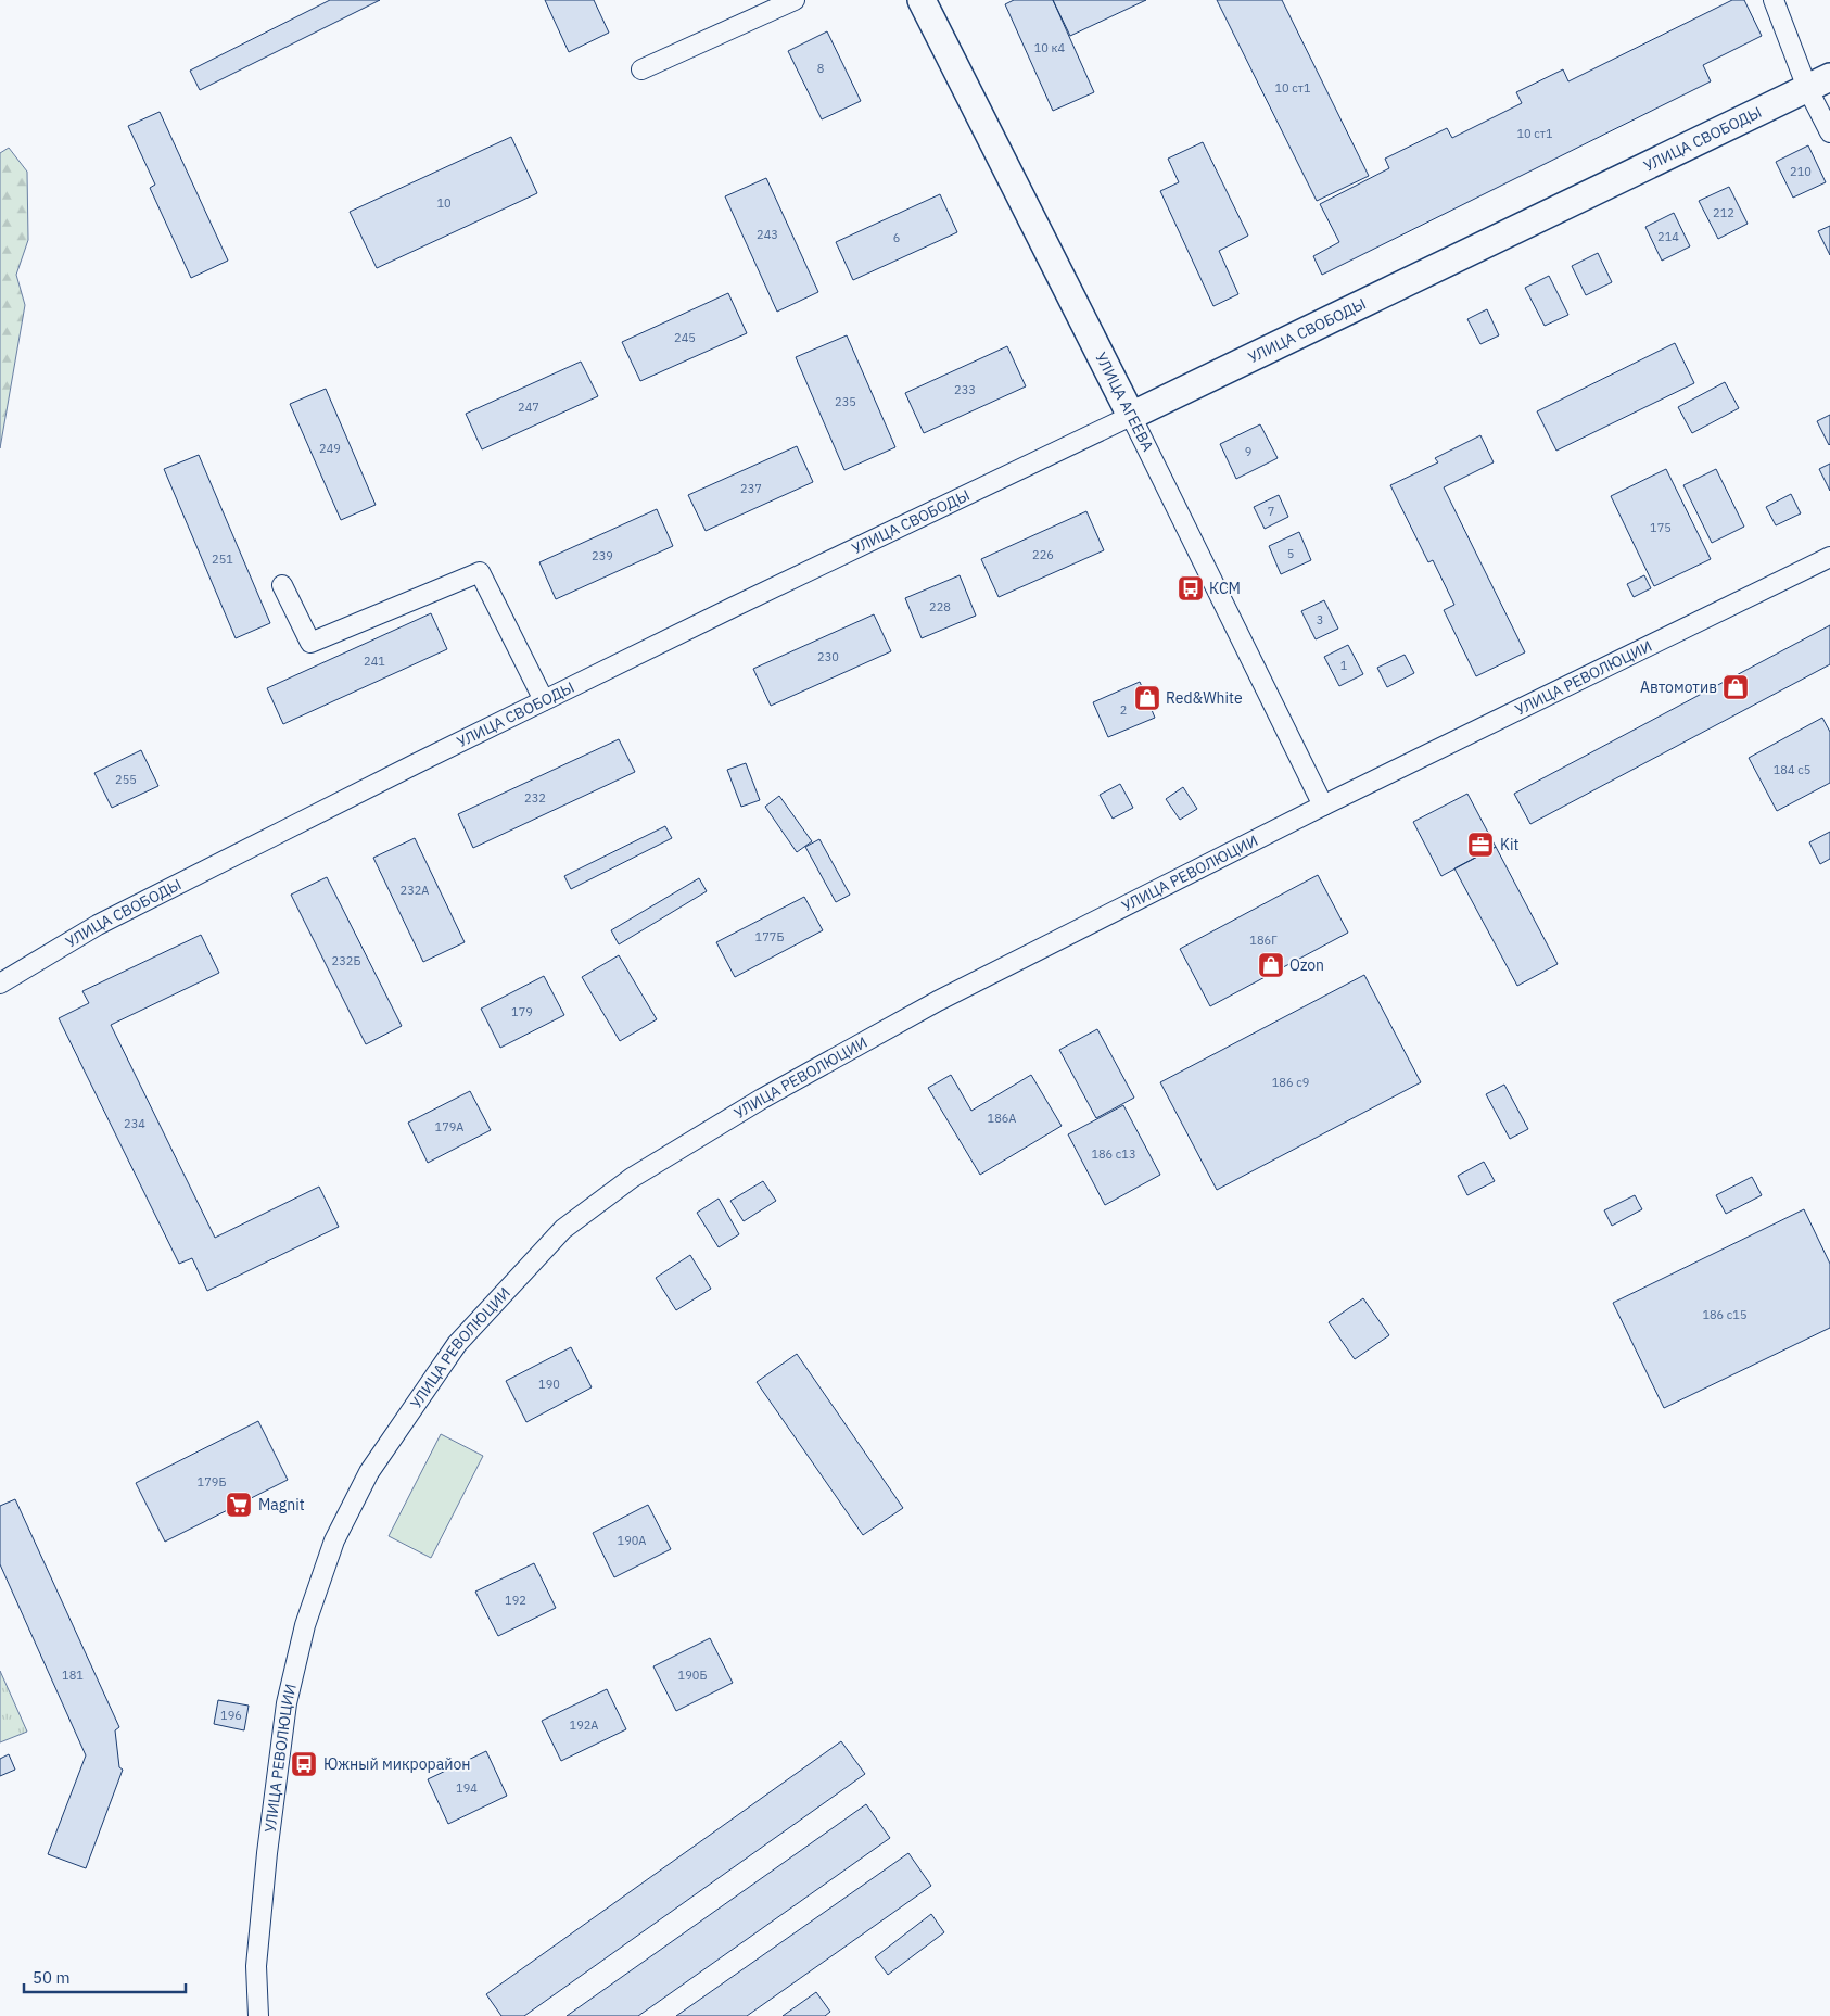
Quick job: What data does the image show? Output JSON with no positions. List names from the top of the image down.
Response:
{
  "streets": {
    "street": ["УЛИЦА СВОБОДЫ", "УЛИЦА АГЕЕВА", "УЛИЦА РЕВОЛЮЦИИ"]
  },
  "crossings": [
    ["УЛИЦА СВОБОДЫ", "УЛИЦА АГЕЕВА"],
    ["УЛИЦА АГЕЕВА", "УЛИЦА РЕВОЛЮЦИИ"]
  ],
  "places": {
    "bus stop": ["КСМ", "Южный микрорайон"],
    "shop": ["Автомотив", "Red&White", "Ozon"],
    "office": ["Kit"],
    "supermarket": ["Magnit"]
  },
  "house_numbers": [
    "10 к4",
    "8",
    "10 ст1",
    "10 ст1",
    "210",
    "10",
    "212",
    "243",
    "214",
    "6",
    "245",
    "233",
    "235",
    "247",
    "249",
    "9",
    "237",
    "7",
    "175",
    "5",
    "226",
    "239",
    "251",
    "228",
    "3",
    "230",
    "241",
    "1",
    "2",
    "184 с5",
    "255",
    "232",
    "232А",
    "177Б",
    "186Г",
    "232Б",
    "179",
    "186 с9",
    "186А",
    "234",
    "179А",
    "186 с13",
    "186 с15",
    "190",
    "179Б",
    "190А",
    "192",
    "181",
    "190Б",
    "196",
    "192А",
    "194"
  ],
  "scale_bar": "50 m"
}
